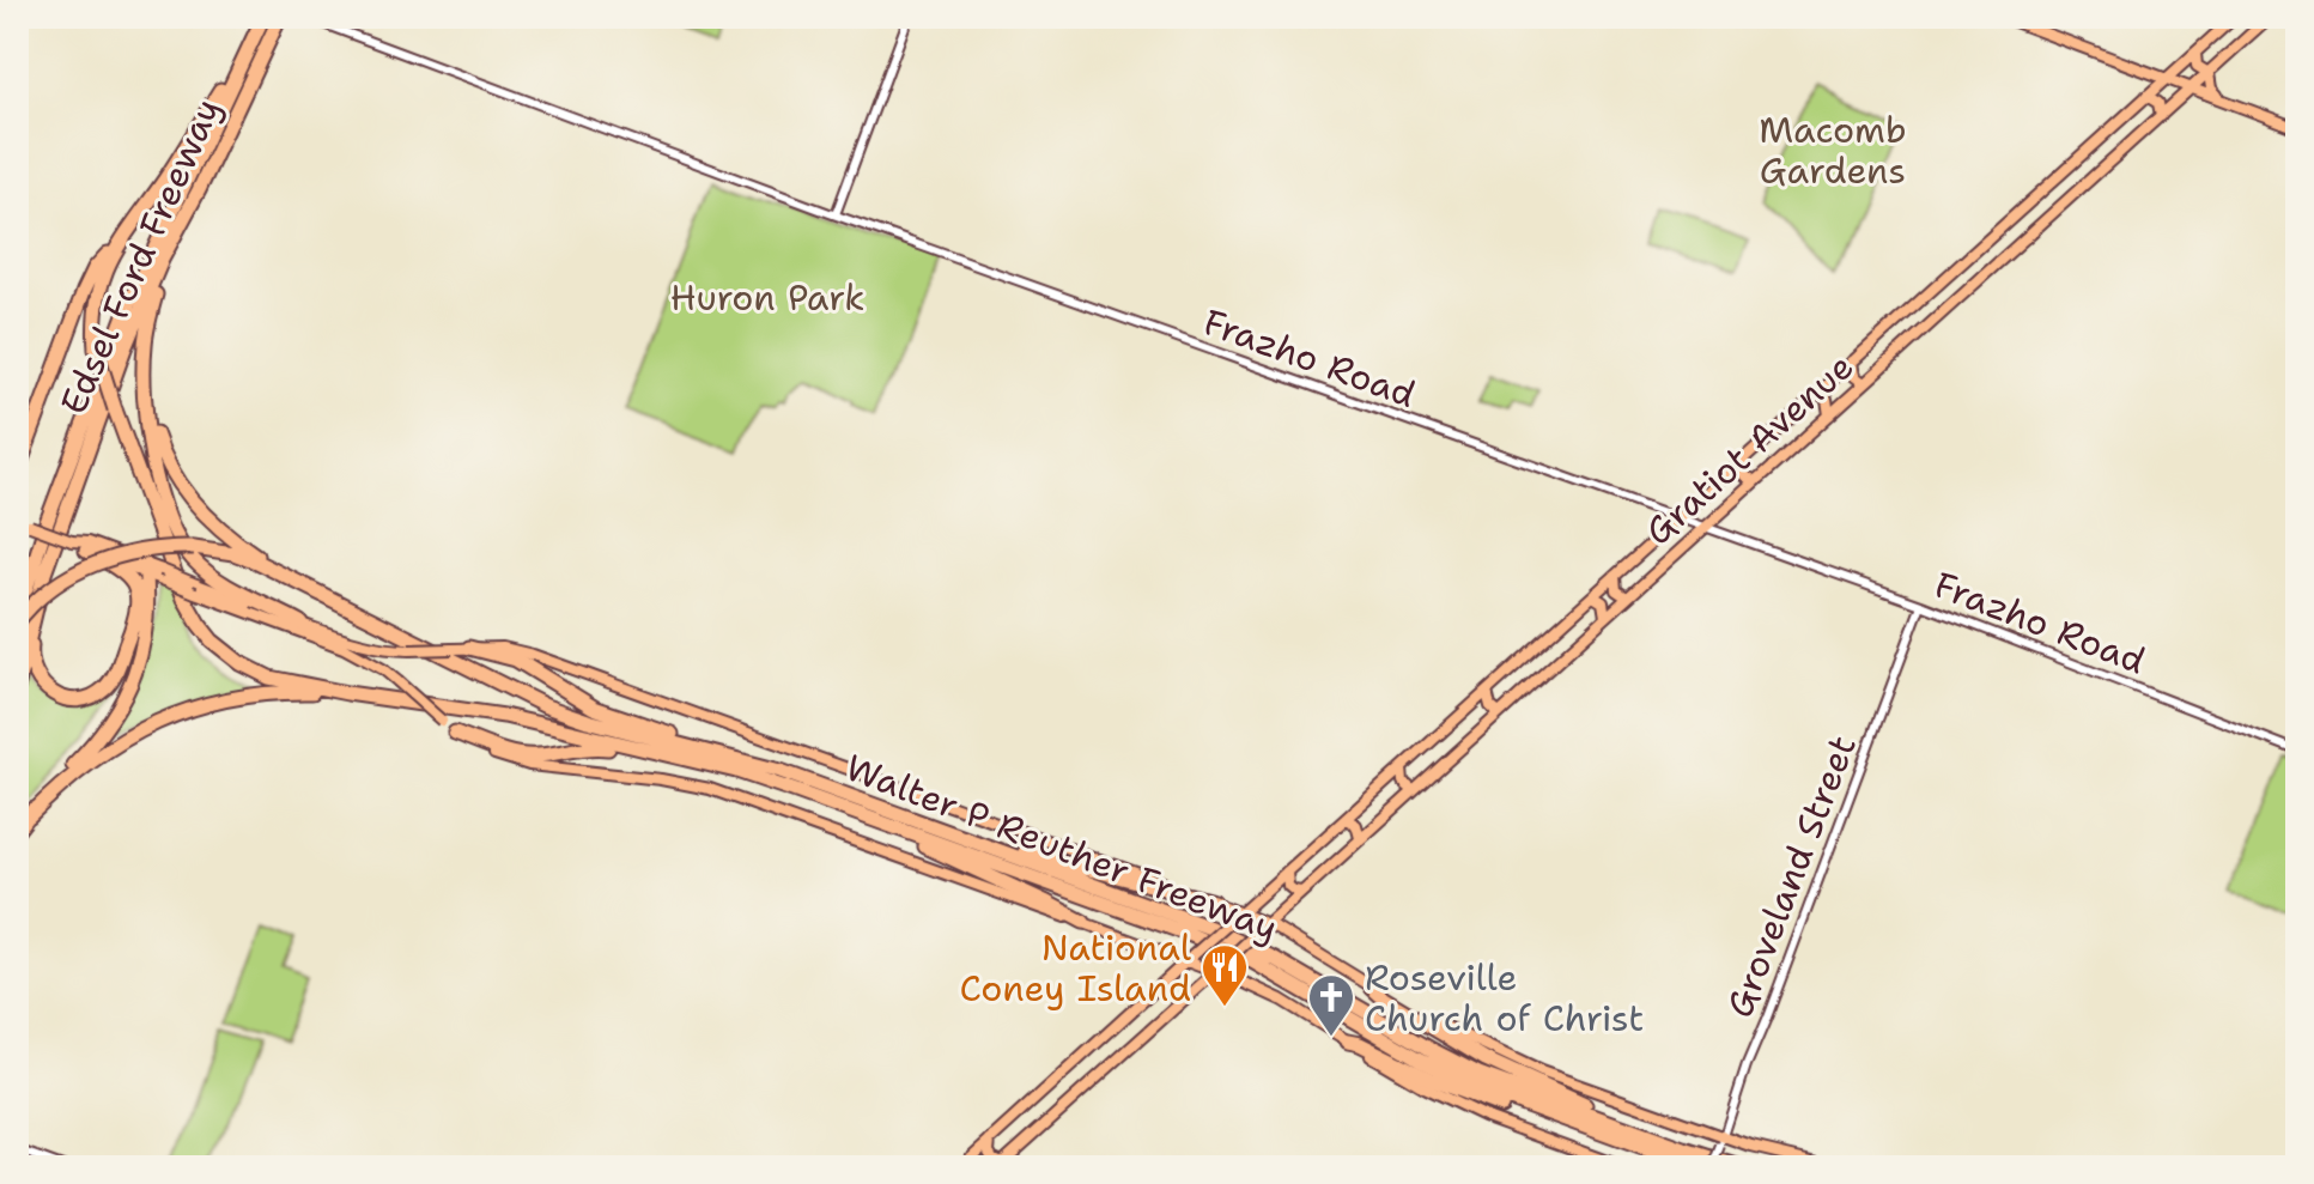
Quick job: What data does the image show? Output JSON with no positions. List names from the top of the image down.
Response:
{
  "streets": {
    "highway": ["Edsel Ford Freeway", "Walter P Reuther Freeway"],
    "main road": ["Gratiot Avenue"],
    "street": ["Frazho Road", "Groveland Street"]
  },
  "crossings": [
    ["Frazho Road", "Gratiot Avenue"],
    ["Frazho Road", "Groveland Street"]
  ],
  "parks": ["Macomb Gardens", "Huron Park"],
  "places": {
    "restaurant": ["National Coney Island"],
    "church": ["Roseville Church of Christ"]
  }
}
